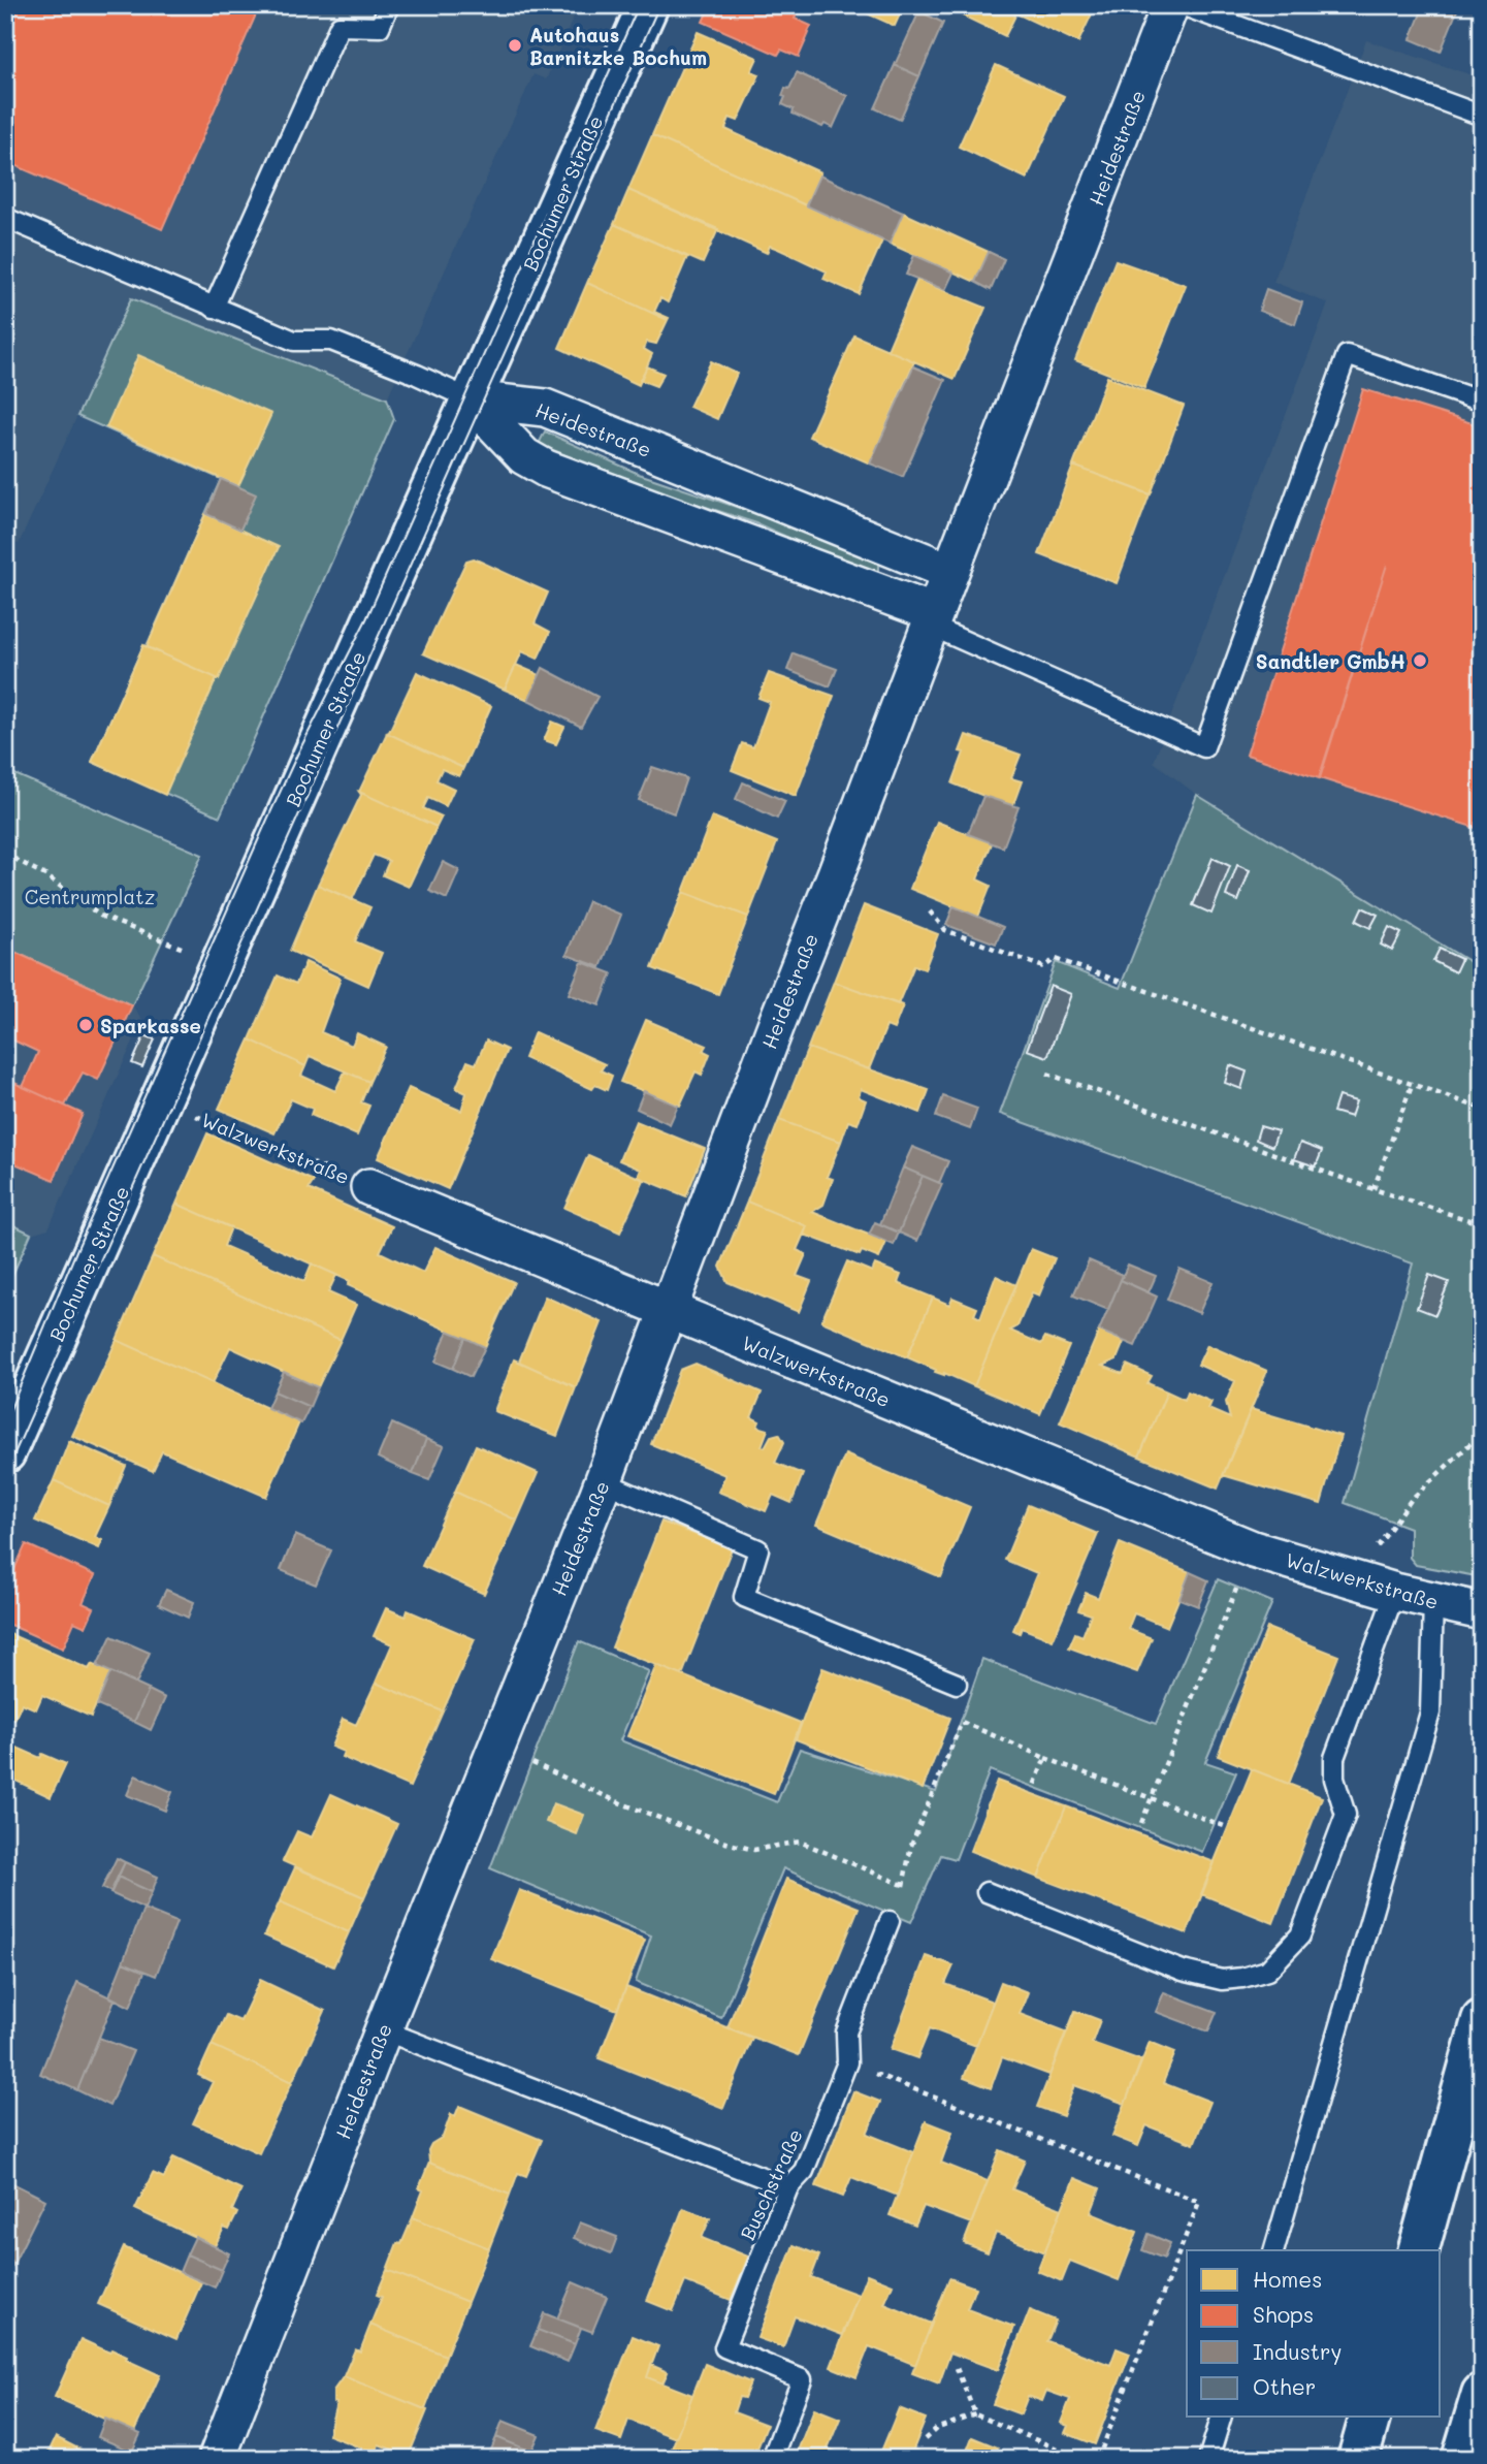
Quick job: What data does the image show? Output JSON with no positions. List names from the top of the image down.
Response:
{
  "streets": {
    "main road": ["Bochumer Straße"],
    "street": ["Heidestraße", "Walzwerkstraße"],
    "lane": ["Buschstraße"]
  },
  "crossings": [
    ["Heidestraße", "Bochumer Straße"],
    ["Heidestraße", "Walzwerkstraße"],
    ["Bochumer Straße", "Walzwerkstraße"]
  ],
  "parks": ["Centrumplatz"],
  "places": ["Autohaus Barnitzke Bochum", "Sandtler GmbH", "Sparkasse"],
  "legend": [
    "Homes",
    "Shops",
    "Industry",
    "Other"
  ]
}
